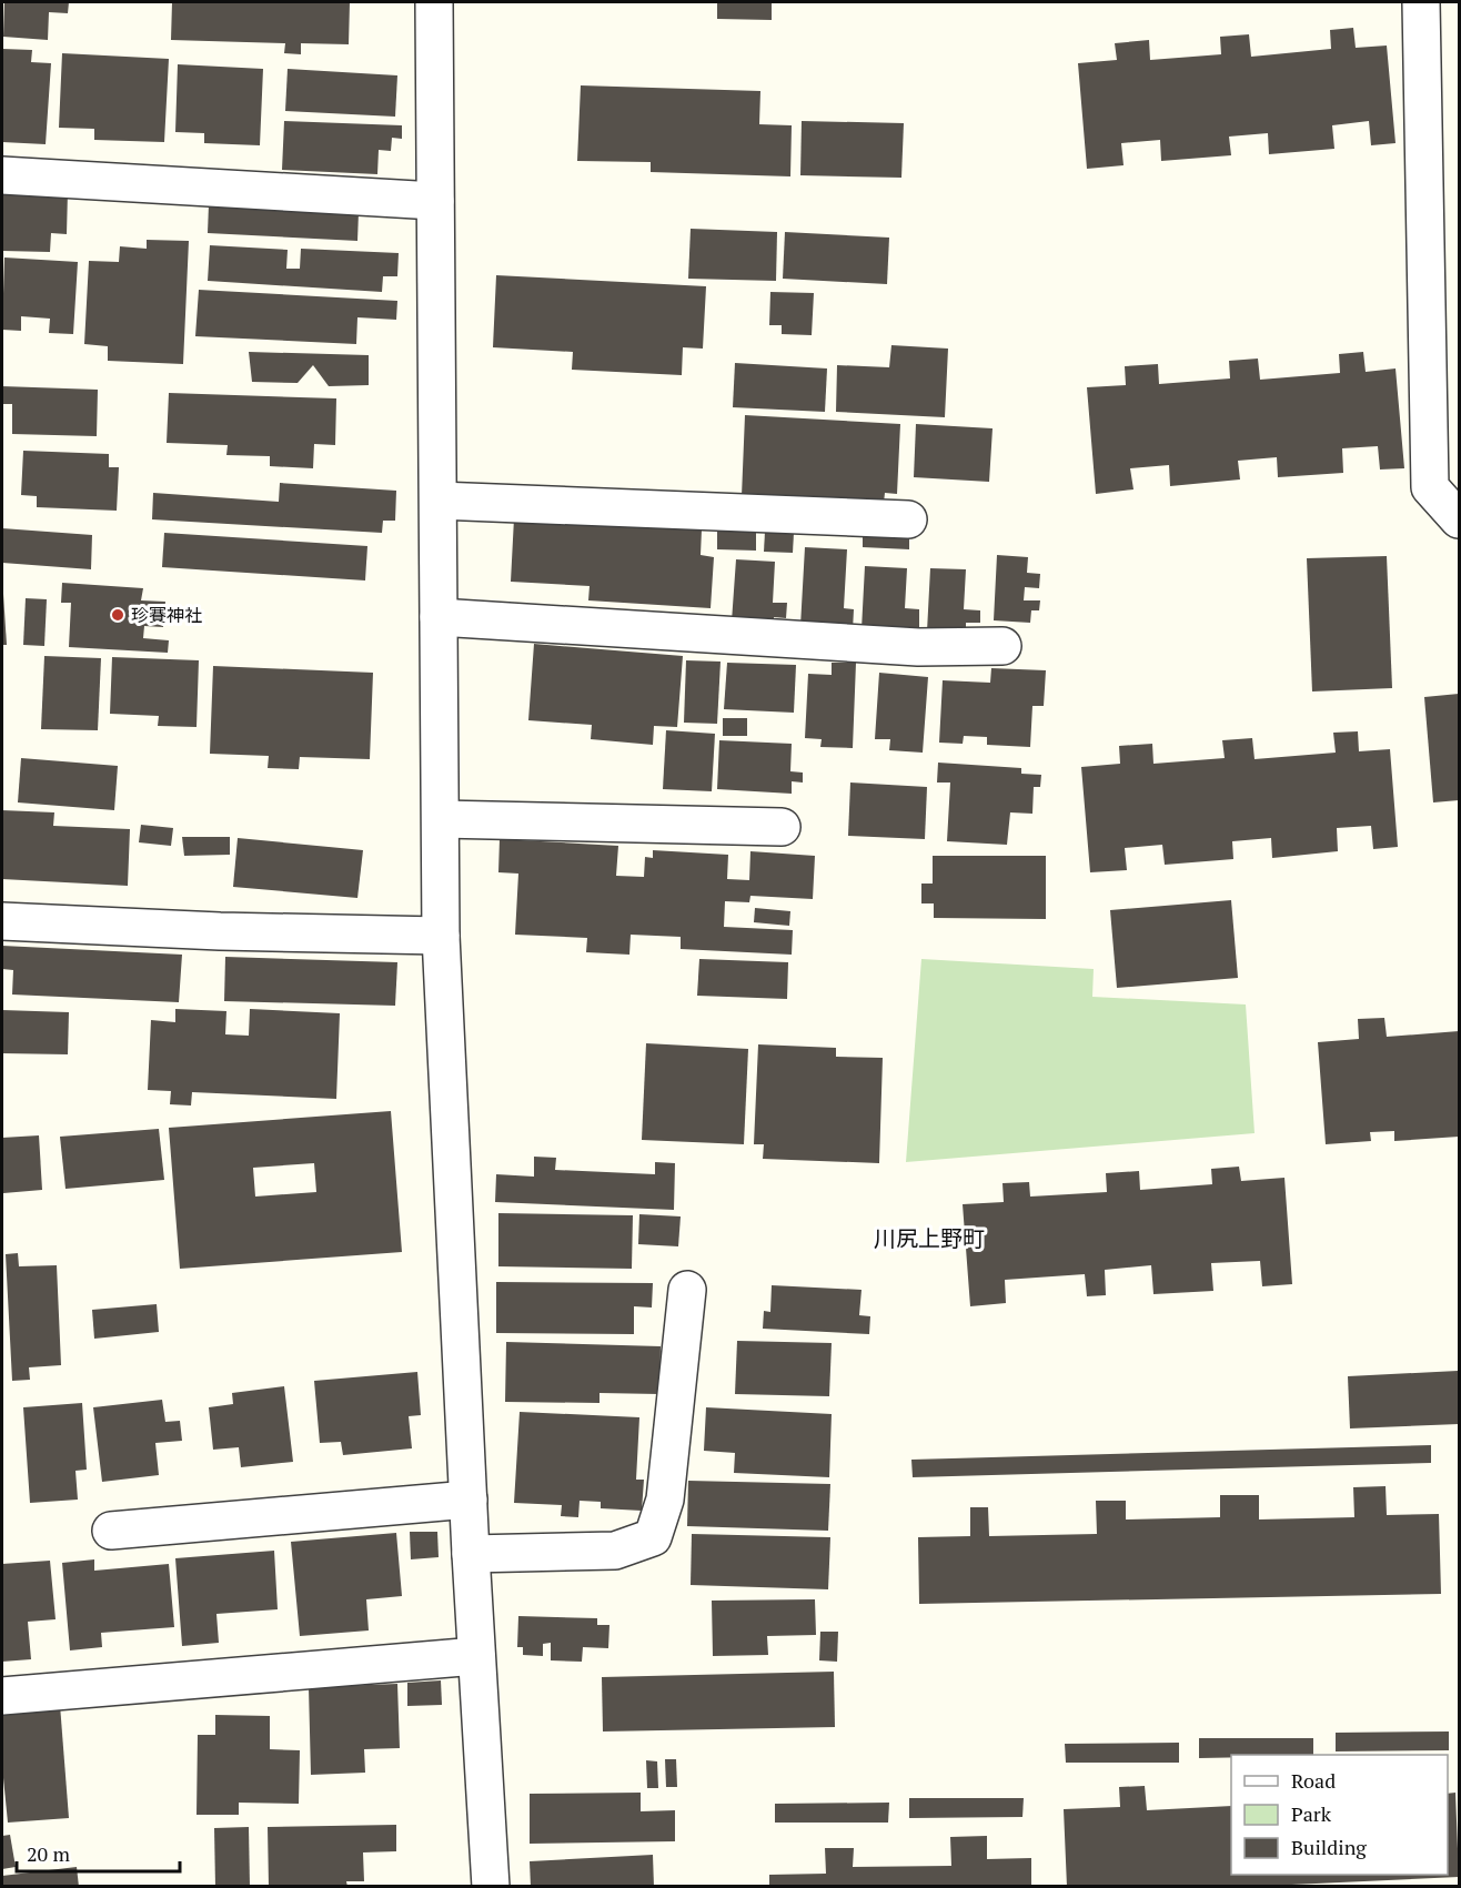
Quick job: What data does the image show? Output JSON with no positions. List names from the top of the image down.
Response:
{
  "districts": ["川尻上野町"],
  "places": ["珍賽神社"],
  "legend": ["Road", "Park", "Building"],
  "scale_bar": "20 m"
}
